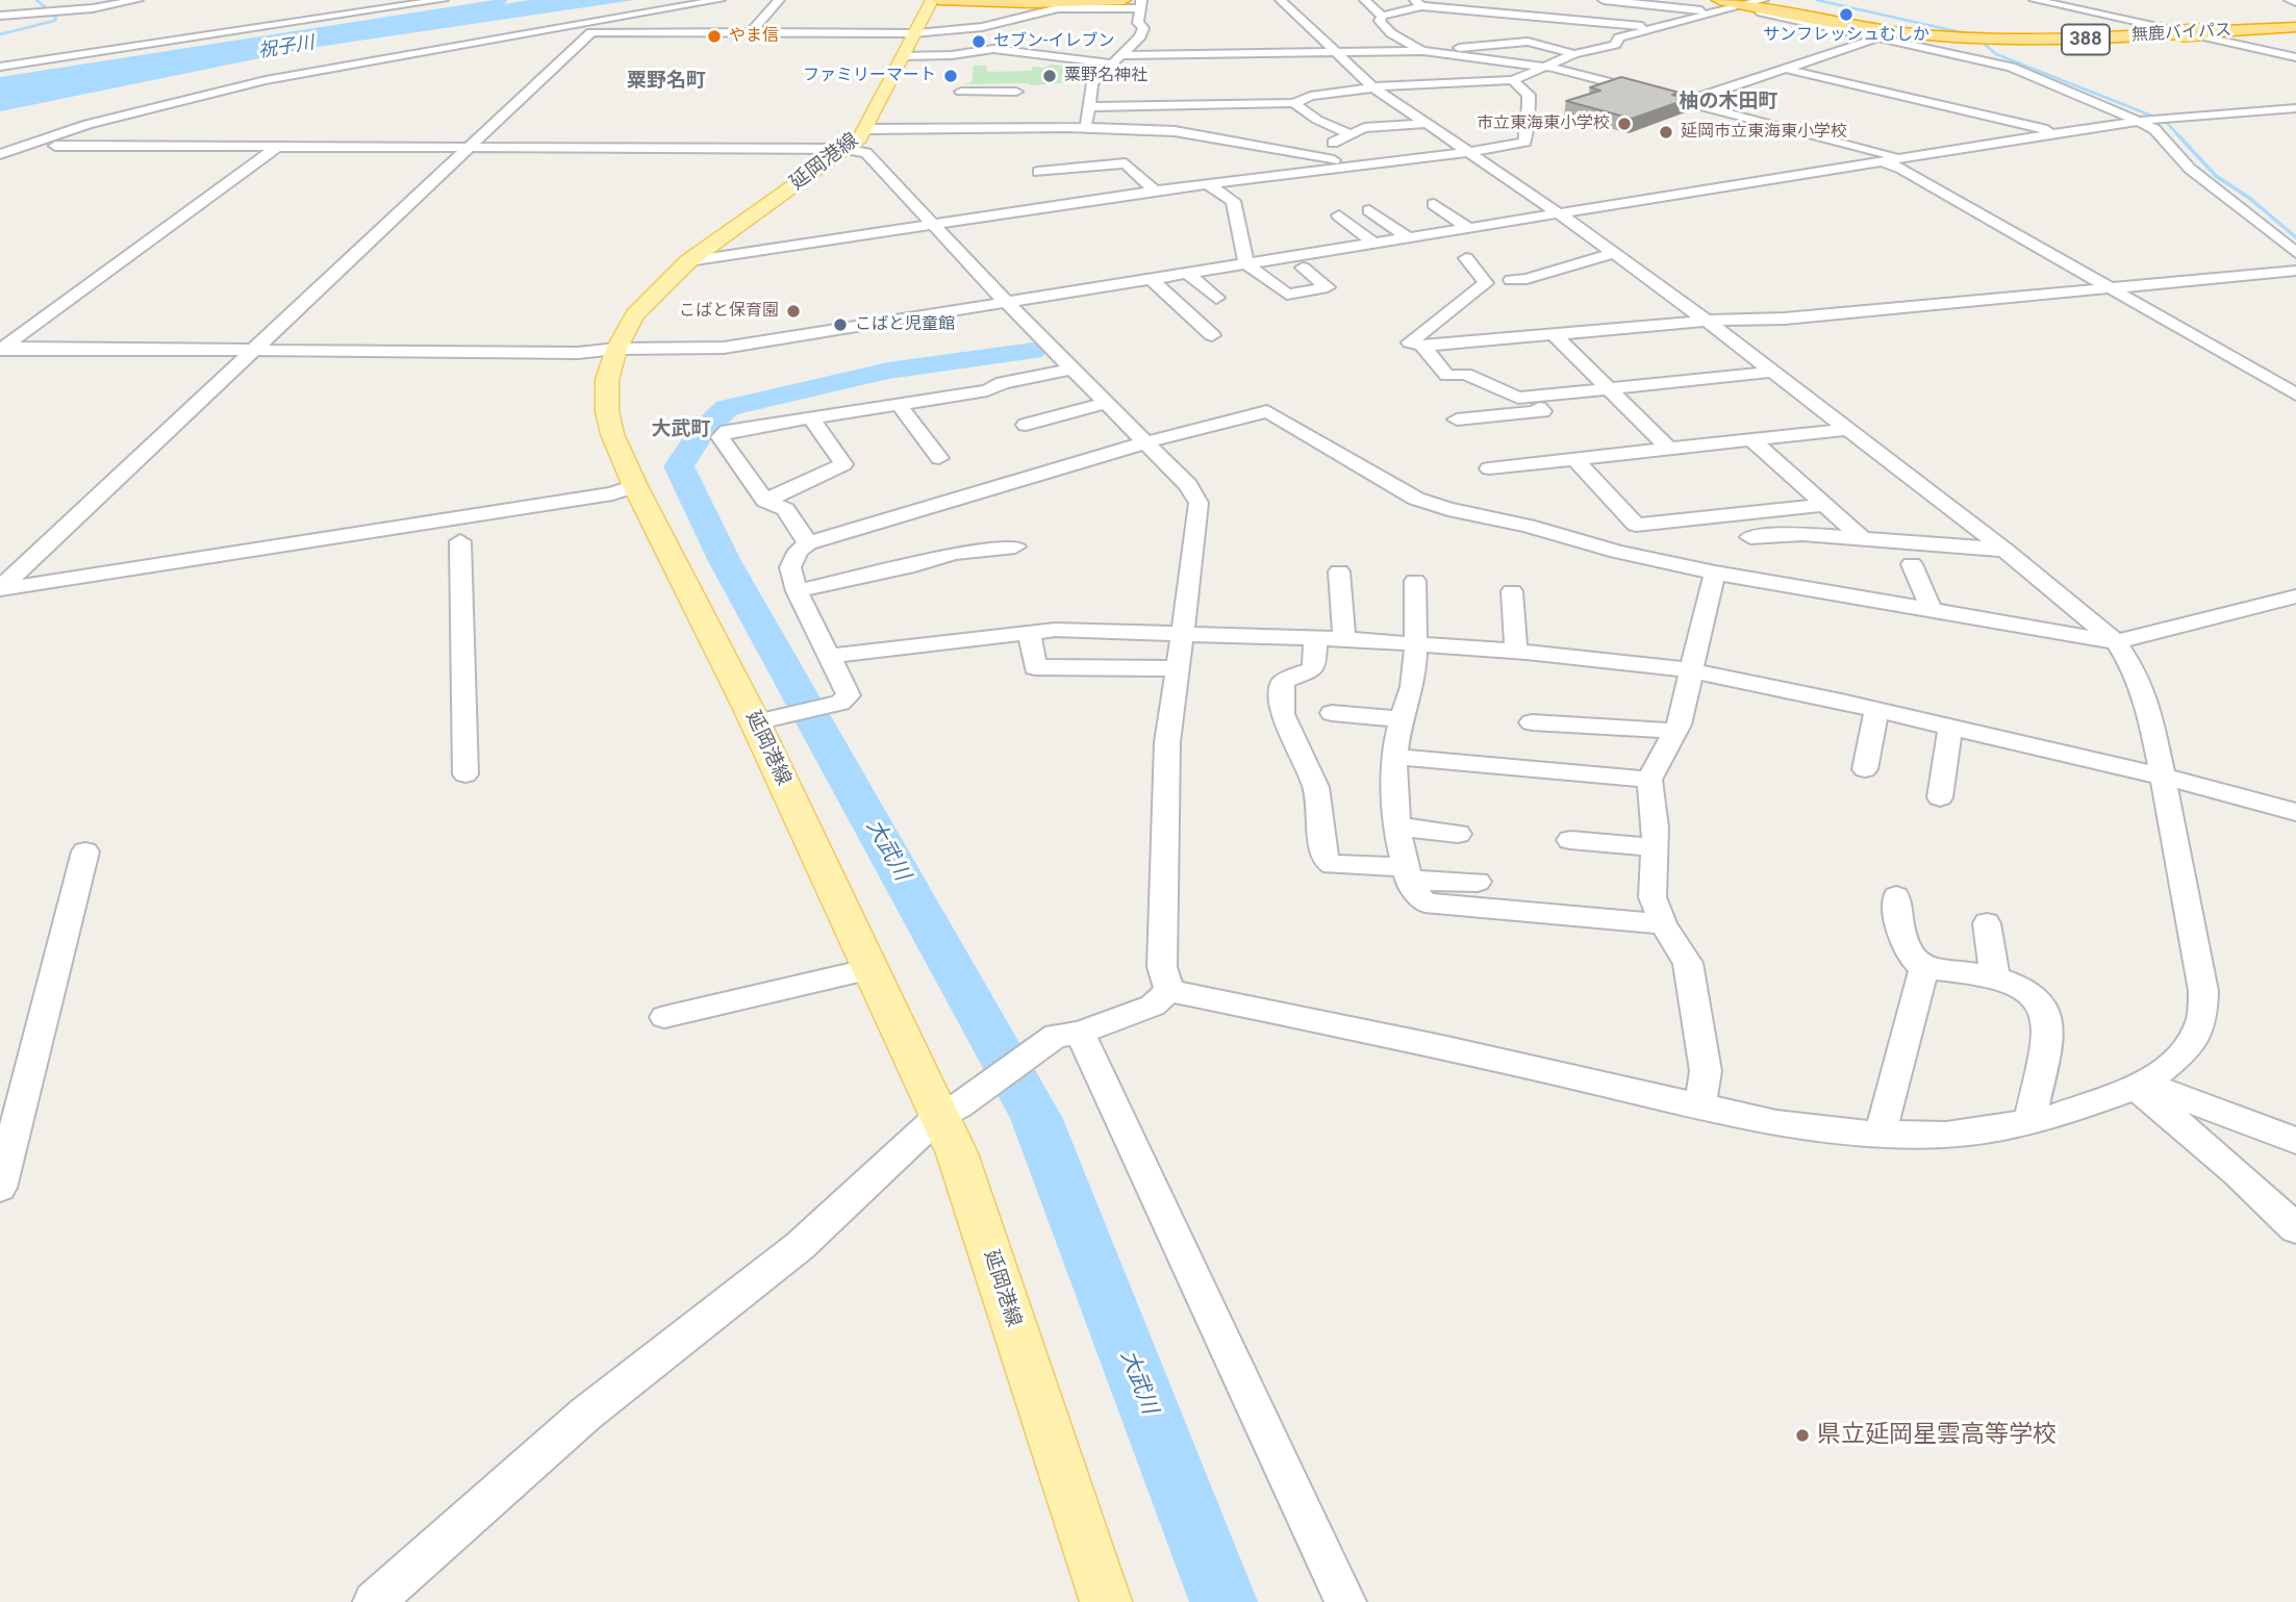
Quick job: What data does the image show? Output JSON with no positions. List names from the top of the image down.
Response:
{
  "streets": {
    "highway": ["無鹿バイパス", "388"],
    "main road": ["延岡港線"]
  },
  "districts": ["粟野名町", "柚の木田町", "大武町"],
  "water": ["祝子川", "大武川"],
  "places": [
    "サンフレッシュむしか",
    "やま信",
    "セブン-イレブン",
    "ファミリーマート",
    "粟野名神社",
    "市立東海東小学校",
    "延岡市立東海東小学校",
    "こばと保育園",
    "こばと児童館",
    "県立延岡星雲高等学校"
  ]
}
